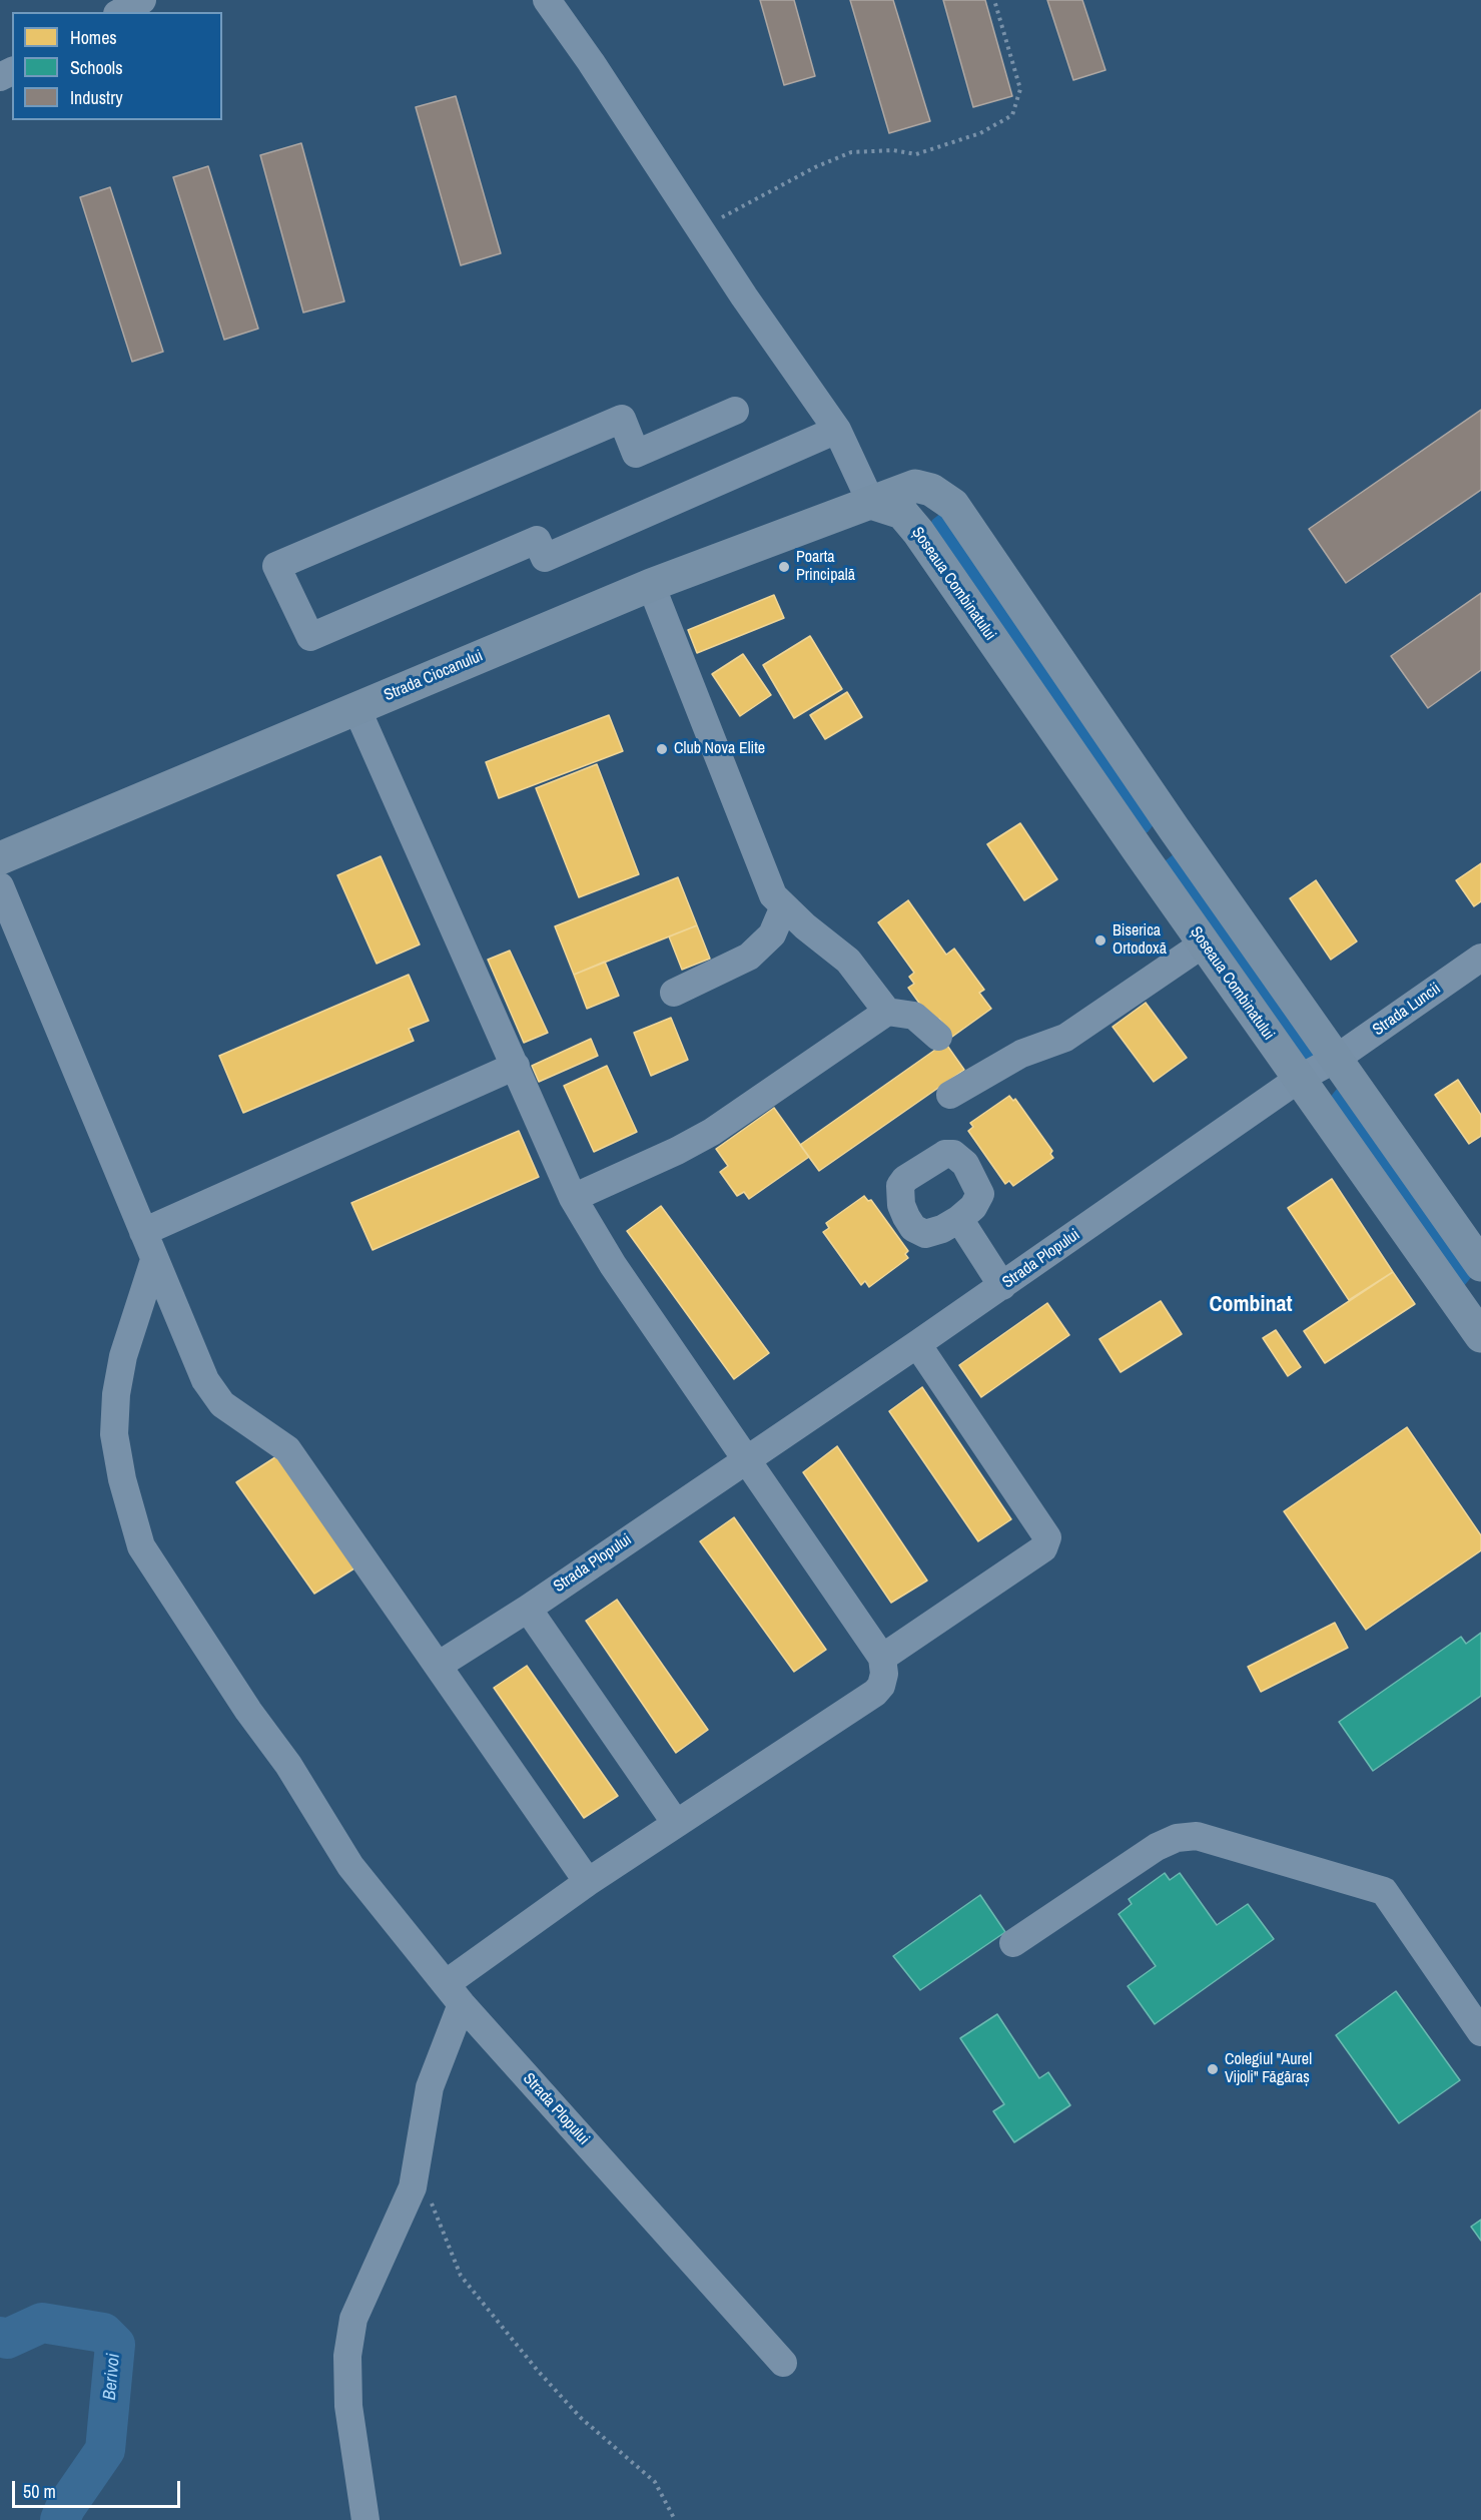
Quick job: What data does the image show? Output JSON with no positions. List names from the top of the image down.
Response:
{
  "streets": {
    "main road": ["Șoseaua Combinatului", "Strada Ciocanului"],
    "street": ["Strada Luncii", "Strada Plopului"]
  },
  "crossings": [
    ["Șoseaua Combinatului", "Strada Ciocanului"],
    ["Șoseaua Combinatului", "Strada Plopului"],
    ["Strada Luncii", "Strada Plopului"]
  ],
  "districts": ["Combinat"],
  "water": ["Berivoi"],
  "places": [
    "Poarta Principală",
    "Club Nova Elite",
    "Biserica Ortodoxă",
    "Colegiul \"Aurel Vijoli\" Făgăraș"
  ],
  "legend": ["Homes", "Schools", "Industry"],
  "scale_bar": "50 m"
}
